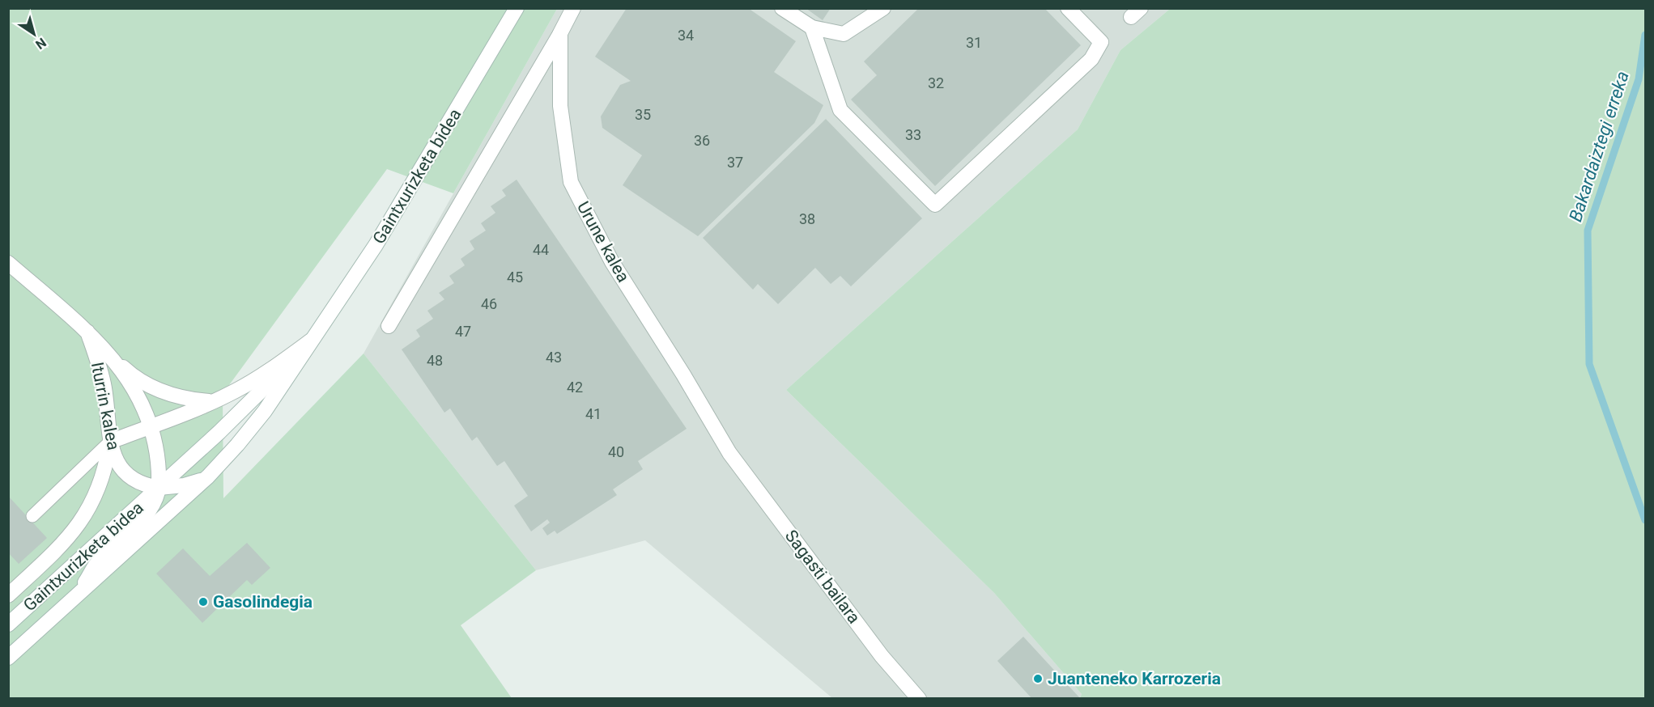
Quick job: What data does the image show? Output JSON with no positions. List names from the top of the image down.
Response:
{
  "streets": {
    "street": [
      "Gaintxurizketa bidea",
      "Urune kalea",
      "Iturrin kalea",
      "Sagasti bailara"
    ]
  },
  "crossings": [
    ["Gaintxurizketa bidea", "Iturrin kalea"],
    ["Urune kalea", "Sagasti bailara"]
  ],
  "water": ["Bakardaiztegi erreka"],
  "places": ["Gasolindegia", "Juanteneko Karrozeria"],
  "house_numbers": [
    "34",
    "31",
    "32",
    "35",
    "33",
    "36",
    "37",
    "38",
    "44",
    "45",
    "46",
    "47",
    "43",
    "48",
    "42",
    "41",
    "40"
  ],
  "north": "bottom right"
}
